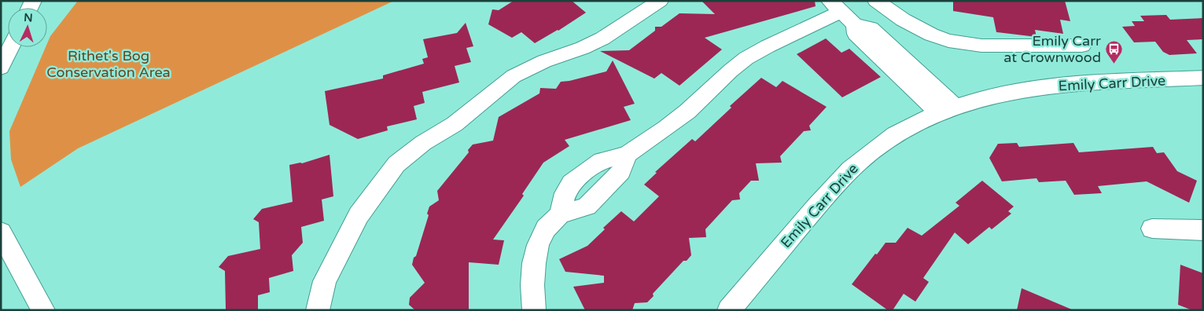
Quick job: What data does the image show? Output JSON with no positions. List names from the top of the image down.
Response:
{
  "streets": {
    "street": ["Emily Carr Drive"]
  },
  "parks": ["Rithet's Bog Conservation Area"],
  "places": {
    "bus stop": ["Emily Carr at Crownwood"]
  },
  "north": "top"
}
